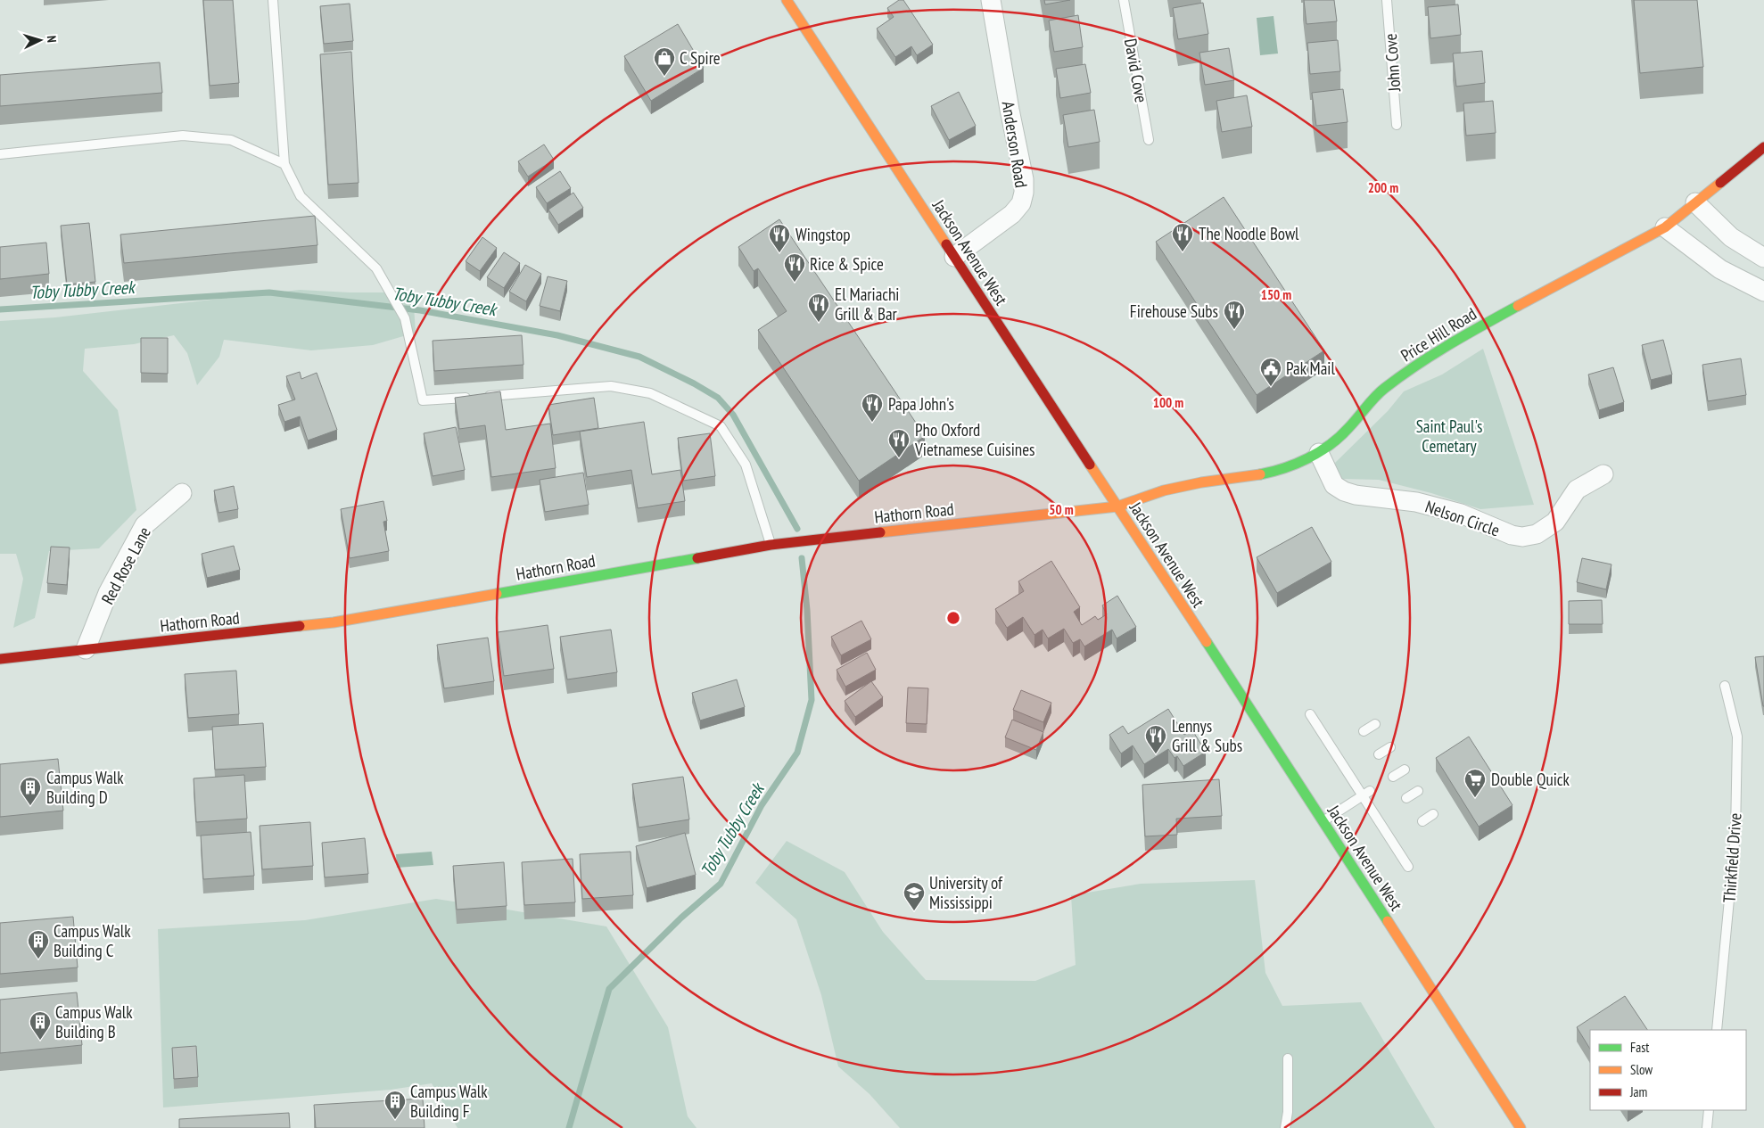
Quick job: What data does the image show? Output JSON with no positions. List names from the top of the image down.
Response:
{
  "streets": {
    "street": [
      "Anderson Road",
      "Jackson Avenue West",
      "Price Hill Road",
      "Hathorn Road",
      "Nelson Circle",
      "Red Rose Lane"
    ],
    "lane": ["John Cove", "David Cove", "Thirkfield Drive"]
  },
  "crossings": [
    ["Anderson Road", "Jackson Avenue West"],
    ["Jackson Avenue West", "Price Hill Road"],
    ["Jackson Avenue West", "Hathorn Road"],
    ["Price Hill Road", "Hathorn Road"],
    ["Price Hill Road", "Nelson Circle"],
    ["Hathorn Road", "Red Rose Lane"]
  ],
  "water": ["Toby Tubby Creek"],
  "parks": ["Saint Paul's Cemetary"],
  "places": {
    "shop": ["C Spire"],
    "restaurant": [
      "The Noodle Bowl",
      "Wingstop",
      "Rice & Spice",
      "El Mariachi Grill & Bar",
      "Firehouse Subs",
      "Papa John's",
      "Pho Oxford Vietnamese Cuisines",
      "Lennys Grill & Subs"
    ],
    "public building": ["Pak Mail"],
    "supermarket": ["Double Quick"],
    "building": [
      "Campus Walk Building D",
      "Campus Walk Building C",
      "Campus Walk Building B",
      "Campus Walk Building F"
    ],
    "school or university": ["University of Mississippi"]
  },
  "legend": ["Fast", "Slow", "Jam"],
  "north": "right",
  "rings": [
    "200 m",
    "150 m",
    "100 m",
    "50 m"
  ]
}
